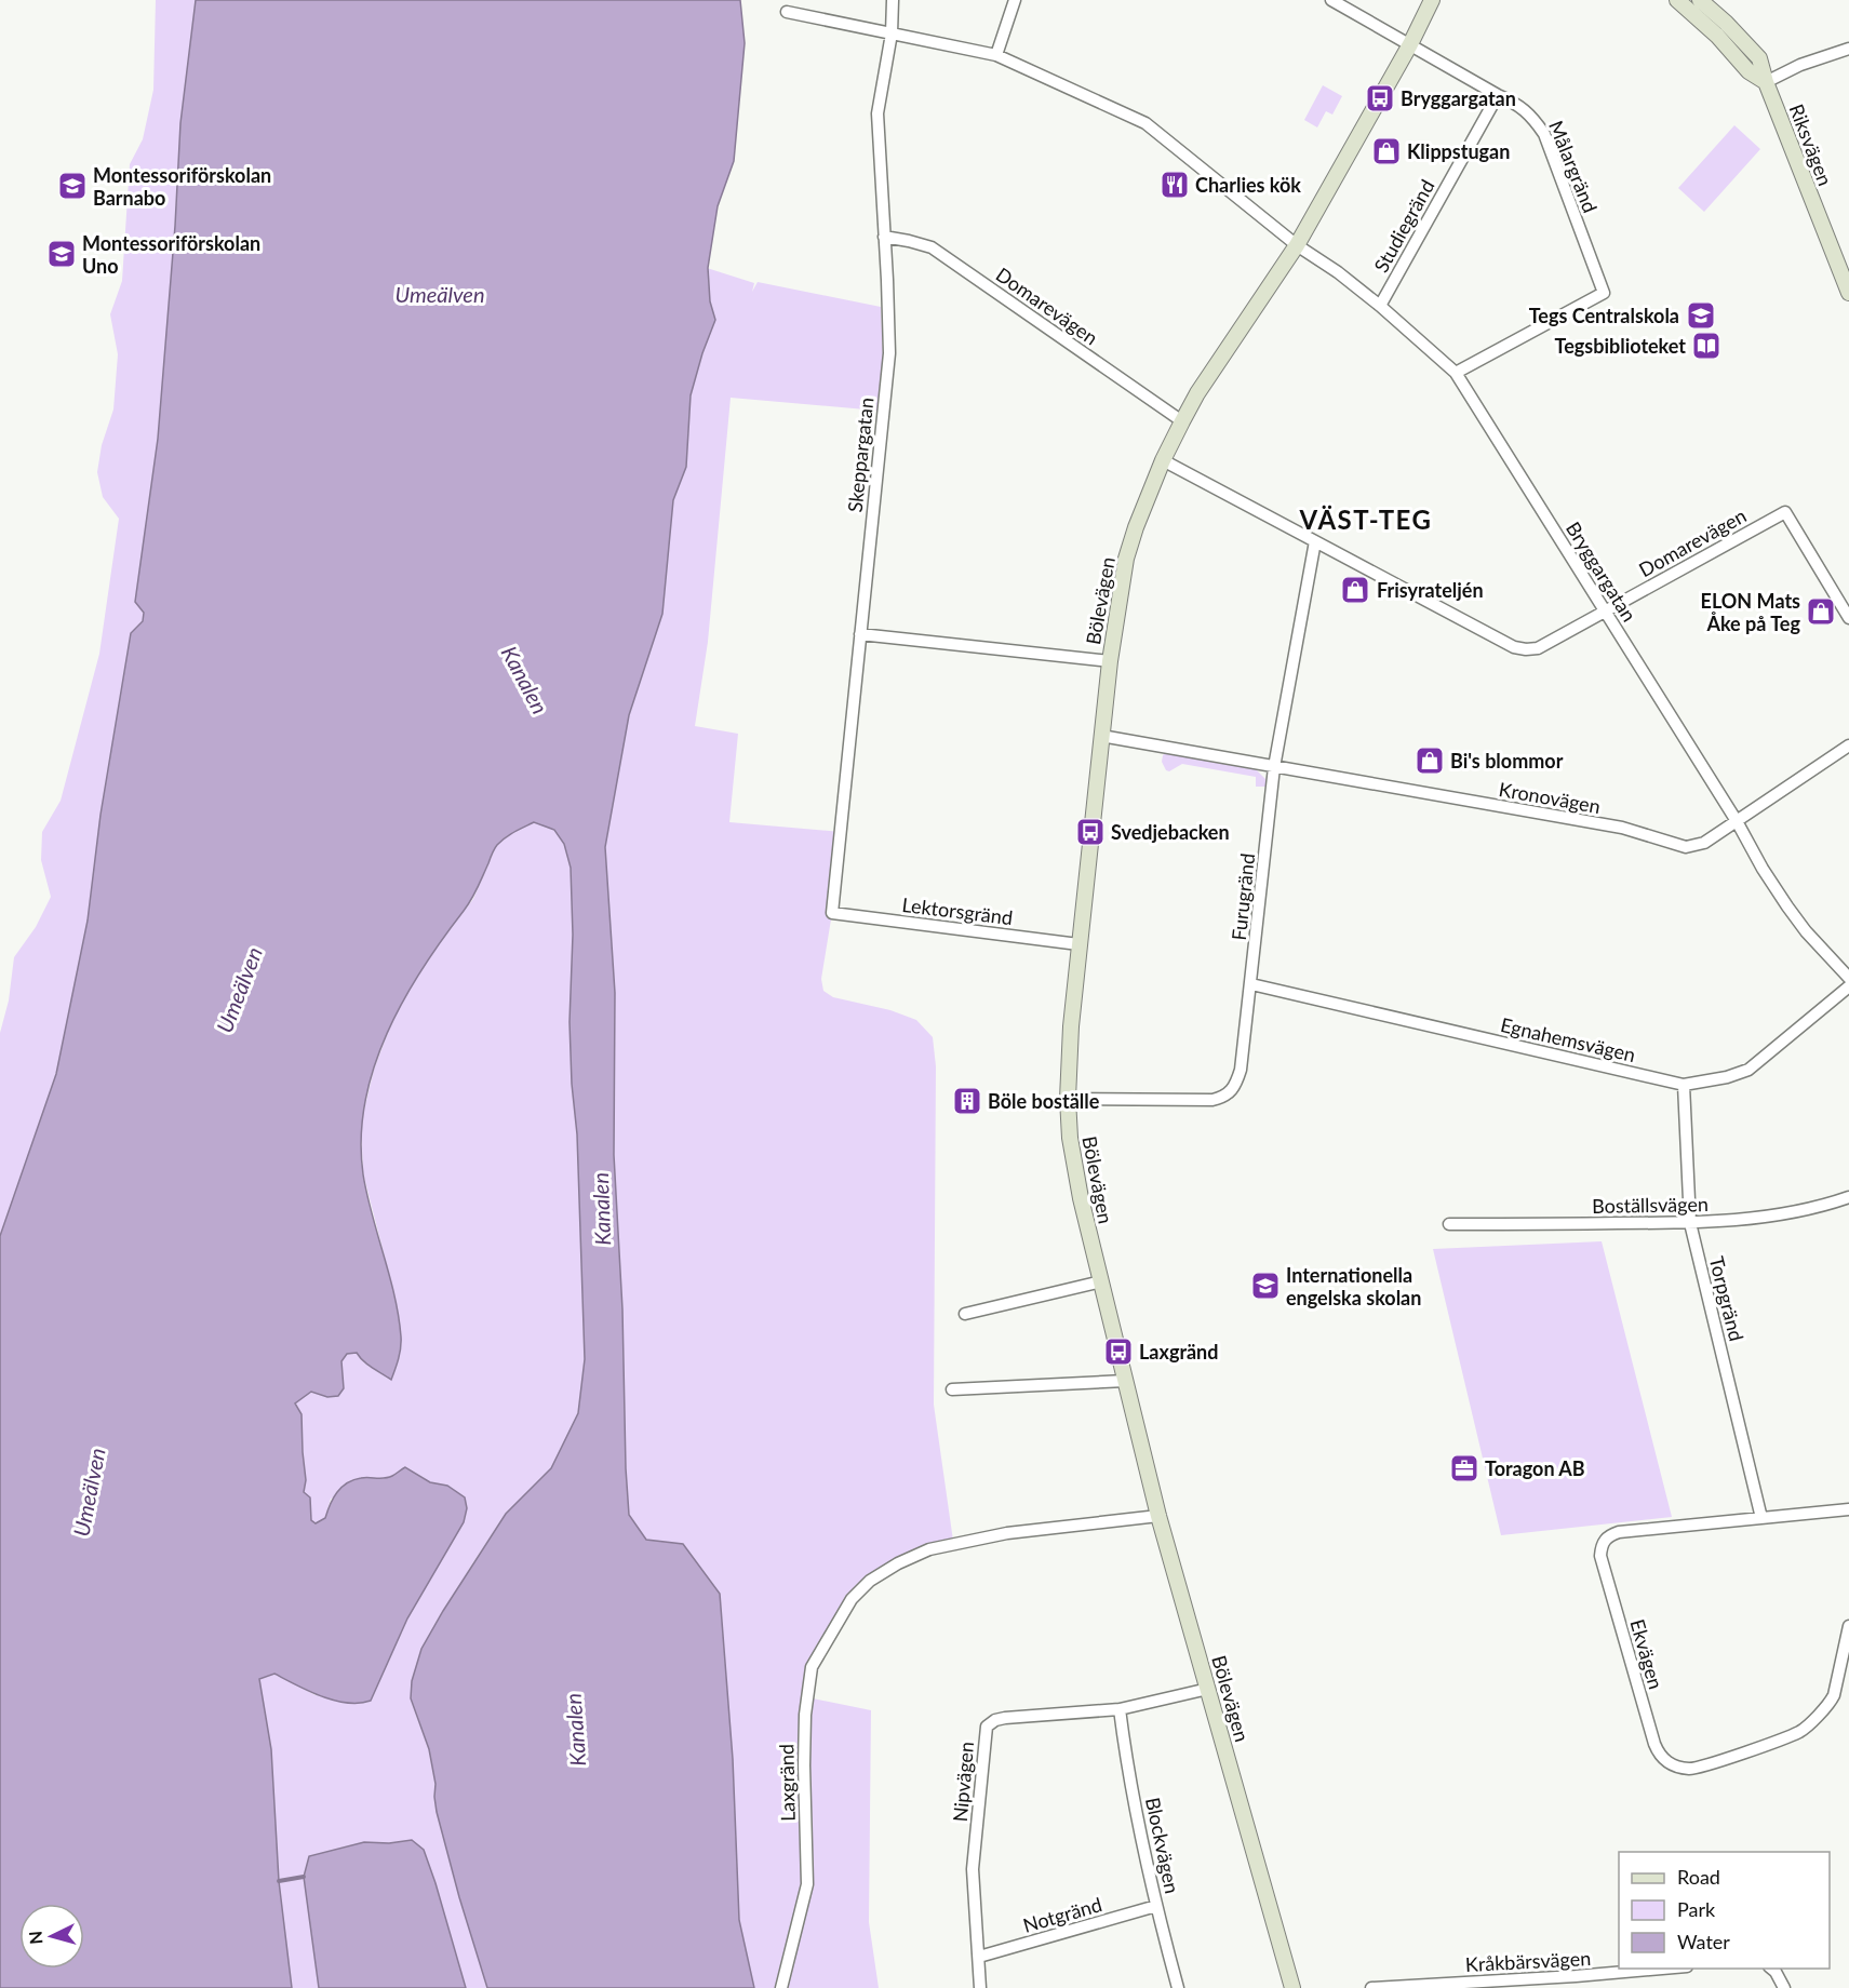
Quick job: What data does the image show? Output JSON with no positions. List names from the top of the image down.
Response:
{
  "streets": {
    "street": [
      "Riksvägen",
      "Målargränd",
      "Studiegränd",
      "Domarevägen",
      "Skeppargatan",
      "Bryggargatan",
      "Bölevägen",
      "Kronovägen",
      "Furugränd",
      "Lektorsgränd",
      "Egnahemsvägen",
      "Boställsvägen",
      "Torpgränd",
      "Ekvägen",
      "Nipvägen",
      "Laxgränd",
      "Blockvägen",
      "Notgränd",
      "Kråkbärsvägen"
    ]
  },
  "crossings": [
    ["Målargränd", "Studiegränd"],
    ["Målargränd", "Bryggargatan"],
    ["Målargränd", "Bölevägen"],
    ["Studiegränd", "Bryggargatan"],
    ["Domarevägen", "Skeppargatan"],
    ["Domarevägen", "Bryggargatan"],
    ["Domarevägen", "Bölevägen"],
    ["Domarevägen", "Furugränd"],
    ["Skeppargatan", "Bryggargatan"],
    ["Skeppargatan", "Lektorsgränd"],
    ["Bryggargatan", "Bölevägen"],
    ["Bryggargatan", "Kronovägen"],
    ["Bölevägen", "Kronovägen"],
    ["Bölevägen", "Furugränd"],
    ["Bölevägen", "Lektorsgränd"],
    ["Bölevägen", "Nipvägen"],
    ["Bölevägen", "Laxgränd"],
    ["Kronovägen", "Furugränd"],
    ["Furugränd", "Egnahemsvägen"],
    ["Egnahemsvägen", "Torpgränd"],
    ["Boställsvägen", "Torpgränd"],
    ["Torpgränd", "Ekvägen"],
    ["Nipvägen", "Blockvägen"],
    ["Nipvägen", "Notgränd"],
    ["Blockvägen", "Notgränd"]
  ],
  "districts": ["VÄST-TEG"],
  "water": ["Umeälven", "Kanalen"],
  "places": {
    "bus stop": ["Bryggargatan", "Svedjebacken", "Laxgränd"],
    "shop": [
      "Klippstugan",
      "Frisyrateljén",
      "ELON Mats Åke på Teg",
      "Bi's blommor"
    ],
    "restaurant": ["Charlies kök"],
    "school or university": [
      "Montessoriförskolan Barnabo",
      "Montessoriförskolan Uno",
      "Tegs Centralskola",
      "Internationella engelska skolan"
    ],
    "library": ["Tegsbiblioteket"],
    "building": ["Böle boställe"],
    "office": ["Toragon AB"]
  },
  "legend": ["Road", "Park", "Water"],
  "north": "left"
}
